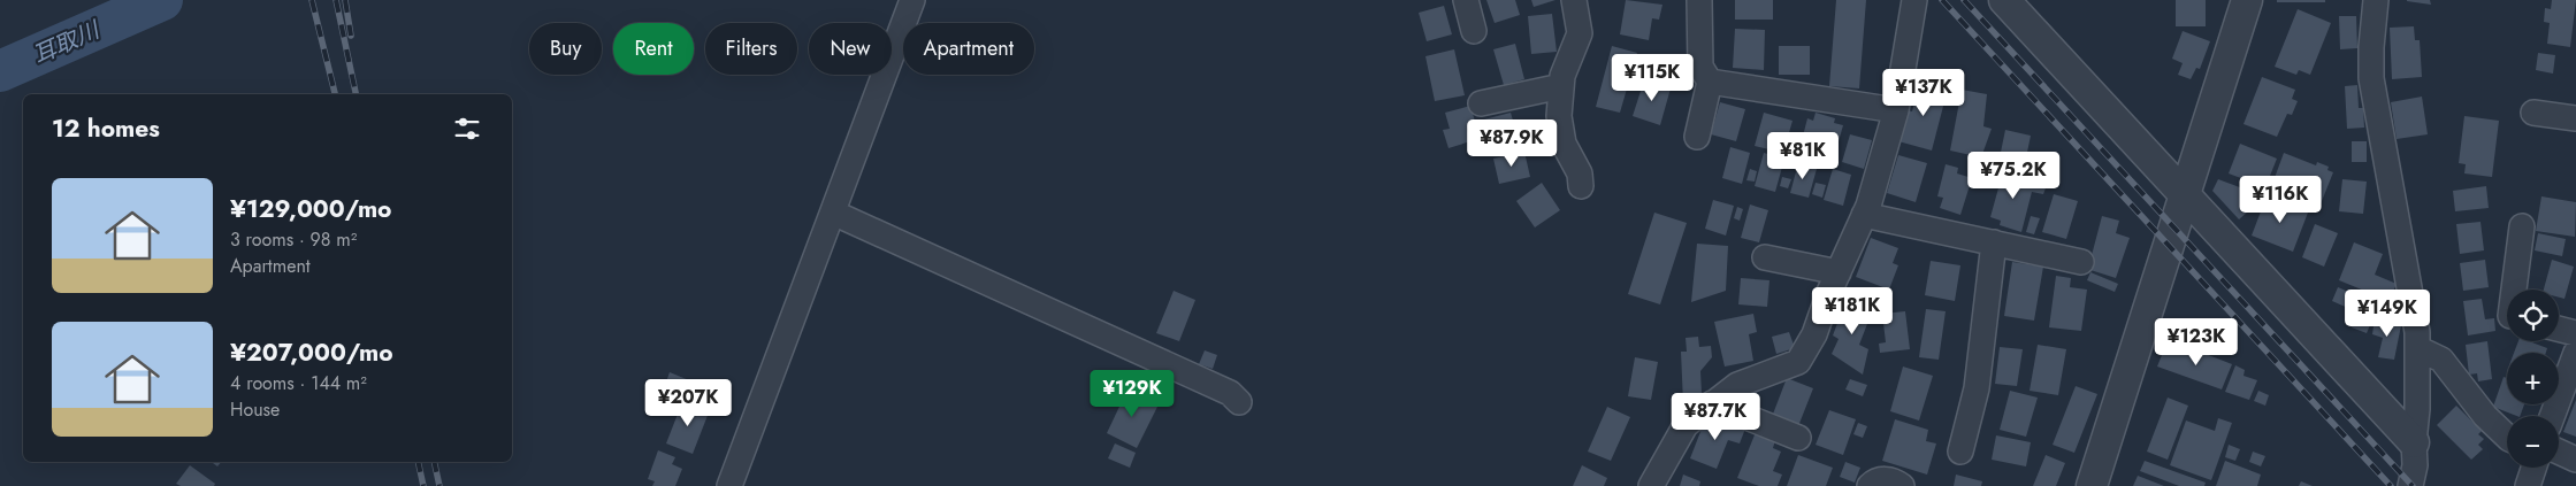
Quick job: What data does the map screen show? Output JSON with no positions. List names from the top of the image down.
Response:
{
  "water": ["耳取川"],
  "page": {
    "chip": [
      "Buy",
      "Rent",
      "Filters",
      "New",
      "Apartment"
    ],
    "price": [
      "¥115K",
      "¥137K",
      "¥87.9K",
      "¥81K",
      "¥75.2K",
      "¥116K",
      "¥181K",
      "¥149K",
      "¥123K",
      "¥129K",
      "¥207K",
      "¥87.7K"
    ],
    "heading": "12 homes",
    "list": [
      {
        "name": "¥129,000/mo",
        "note": "3 rooms · 98 m² · Apartment"
      },
      {
        "name": "¥207,000/mo",
        "note": "4 rooms · 144 m² · House"
      }
    ],
    "map_buttons": ["+", "−"]
  }
}
